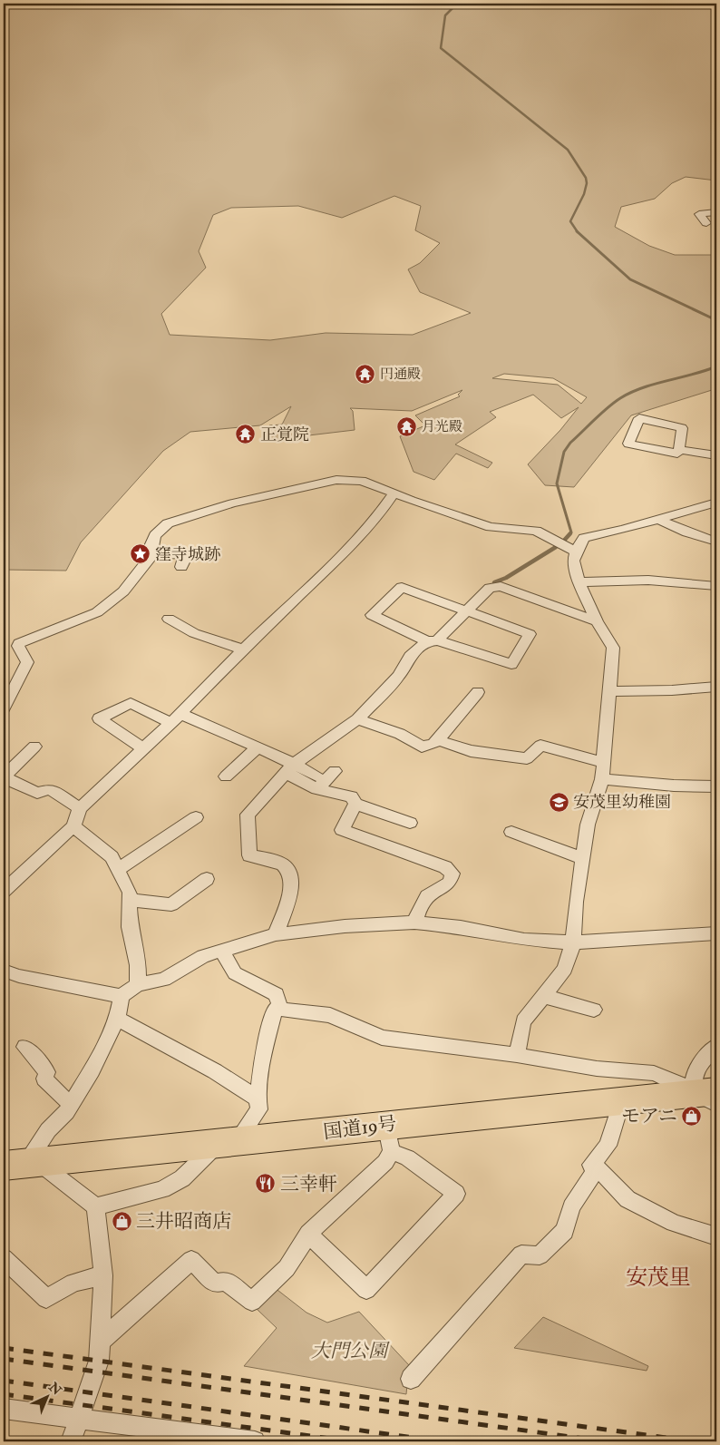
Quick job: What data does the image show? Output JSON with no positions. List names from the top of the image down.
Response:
{
  "streets": {
    "highway": ["国道19号"]
  },
  "districts": ["安茂里"],
  "parks": ["大門公園"],
  "places": {
    "temple": ["円通殿", "月光殿", "正覚院"],
    "place": ["窪寺城跡"],
    "school or university": ["安茂里幼稚園"],
    "shop": ["モアニ", "三井昭商店"],
    "restaurant": ["三幸軒"]
  },
  "north": "top right"
}
